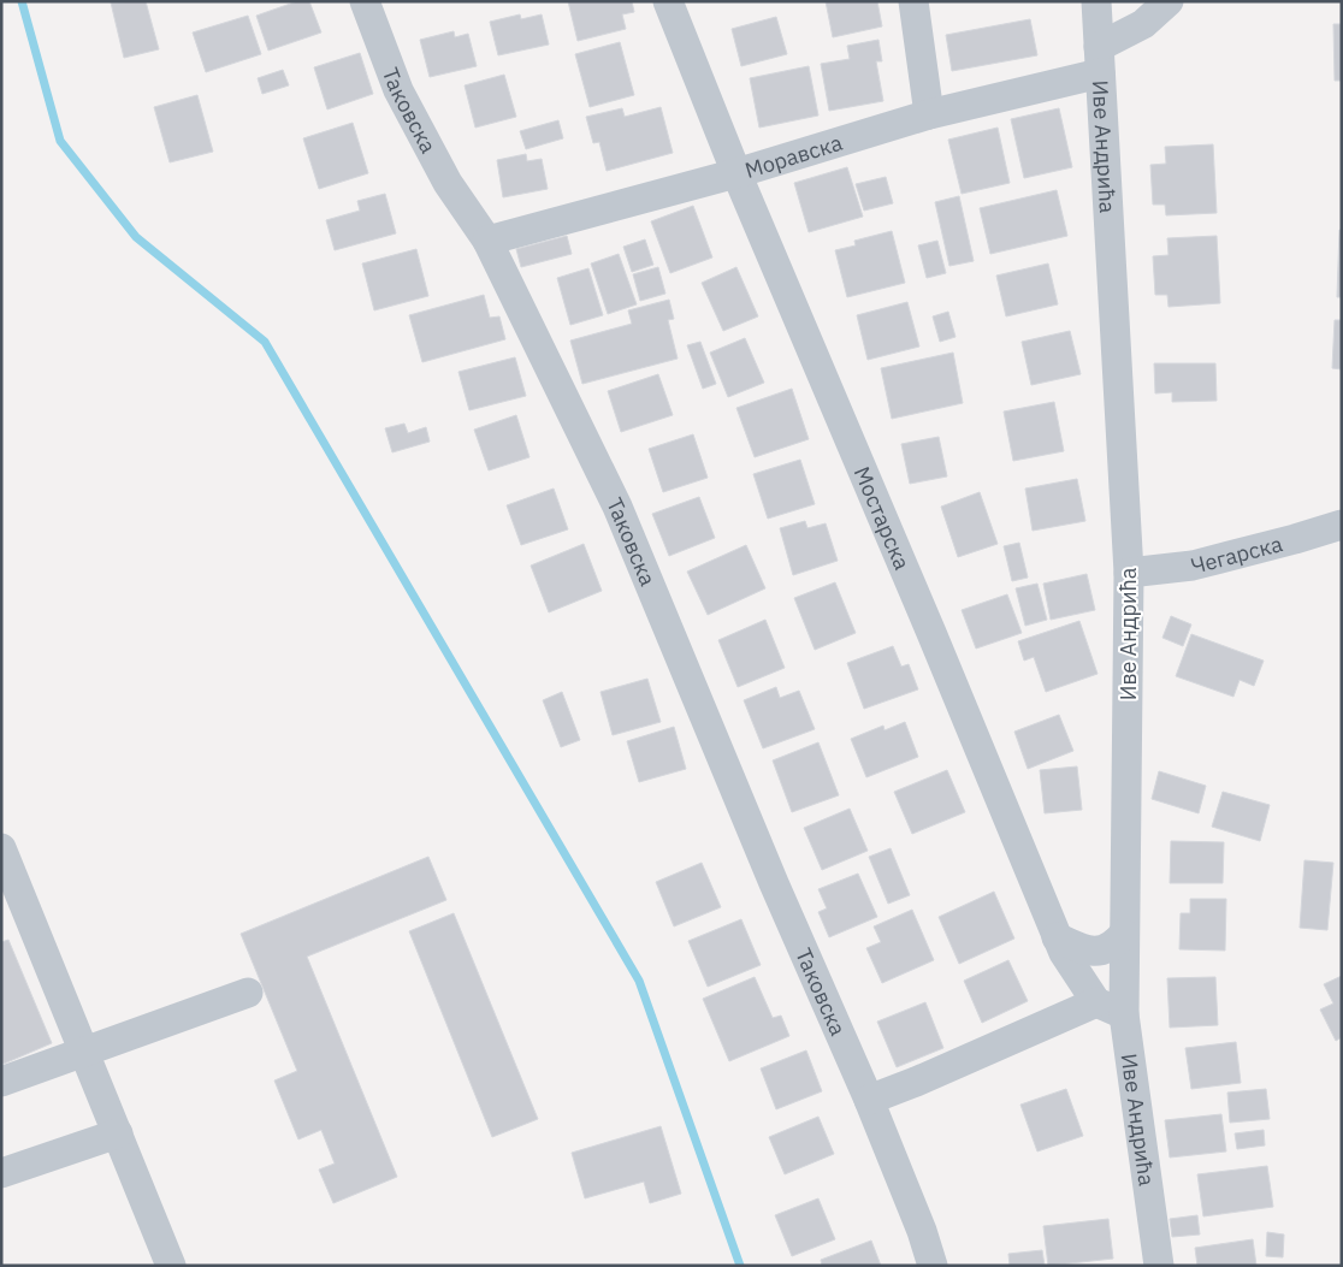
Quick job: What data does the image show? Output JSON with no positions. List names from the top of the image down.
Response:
{
  "streets": {
    "street": [
      "Таковска",
      "Иве Андрића",
      "Моравска",
      "Мостарска",
      "Чегарска"
    ]
  },
  "crossings": [
    ["Таковска", "Моравска"],
    ["Иве Андрића", "Моравска"],
    ["Иве Андрића", "Чегарска"],
    ["Моравска", "Мостарска"]
  ]
}
